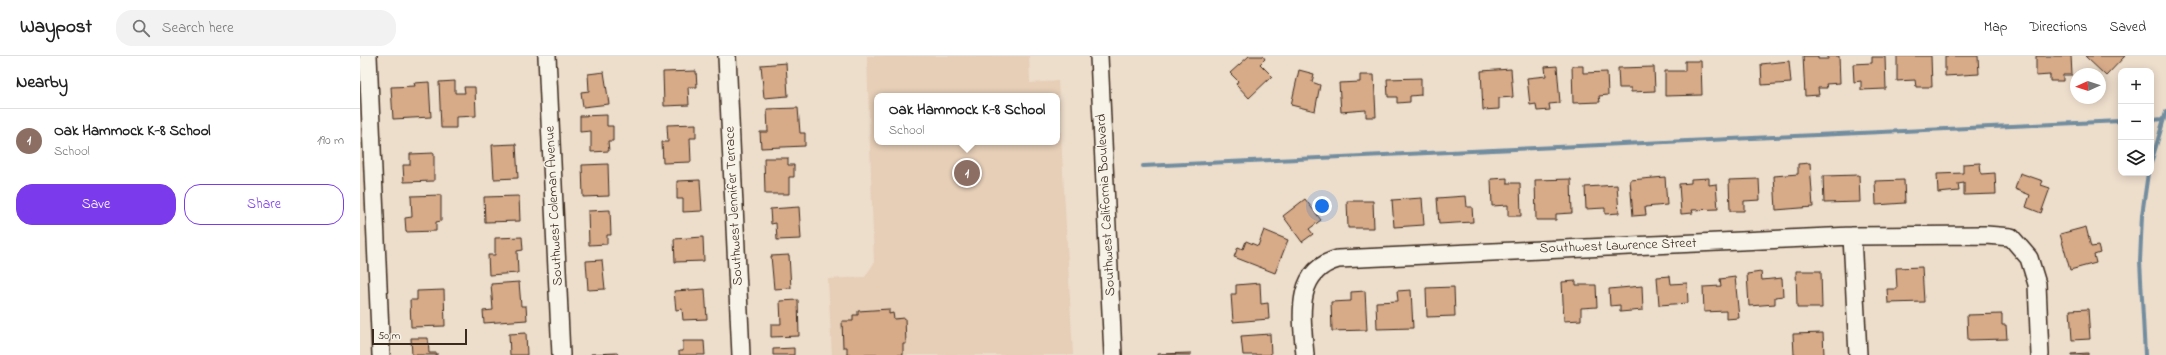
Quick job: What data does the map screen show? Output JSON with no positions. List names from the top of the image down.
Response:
{
  "streets": {
    "street": [
      "Southwest California Boulevard",
      "Southwest Coleman Avenue",
      "Southwest Jennifer Terrace",
      "Southwest Lawrence Street"
    ]
  },
  "scale_bar": "50 m",
  "north": "left",
  "page": {
    "header": "Waypost",
    "search": "Search here",
    "nav": ["Map", "Directions", "Saved"],
    "heading": "Nearby",
    "map_buttons": ["+", "−"],
    "popup": ["Oak Hammock K-8 School", "School"],
    "list": [
      {
        "mark": "1",
        "name": "Oak Hammock K-8 School",
        "note": "School",
        "value": "190 m"
      }
    ],
    "pins": "1",
    "buttons": ["Save", "Share"],
    "scale": "50 m"
  }
}
